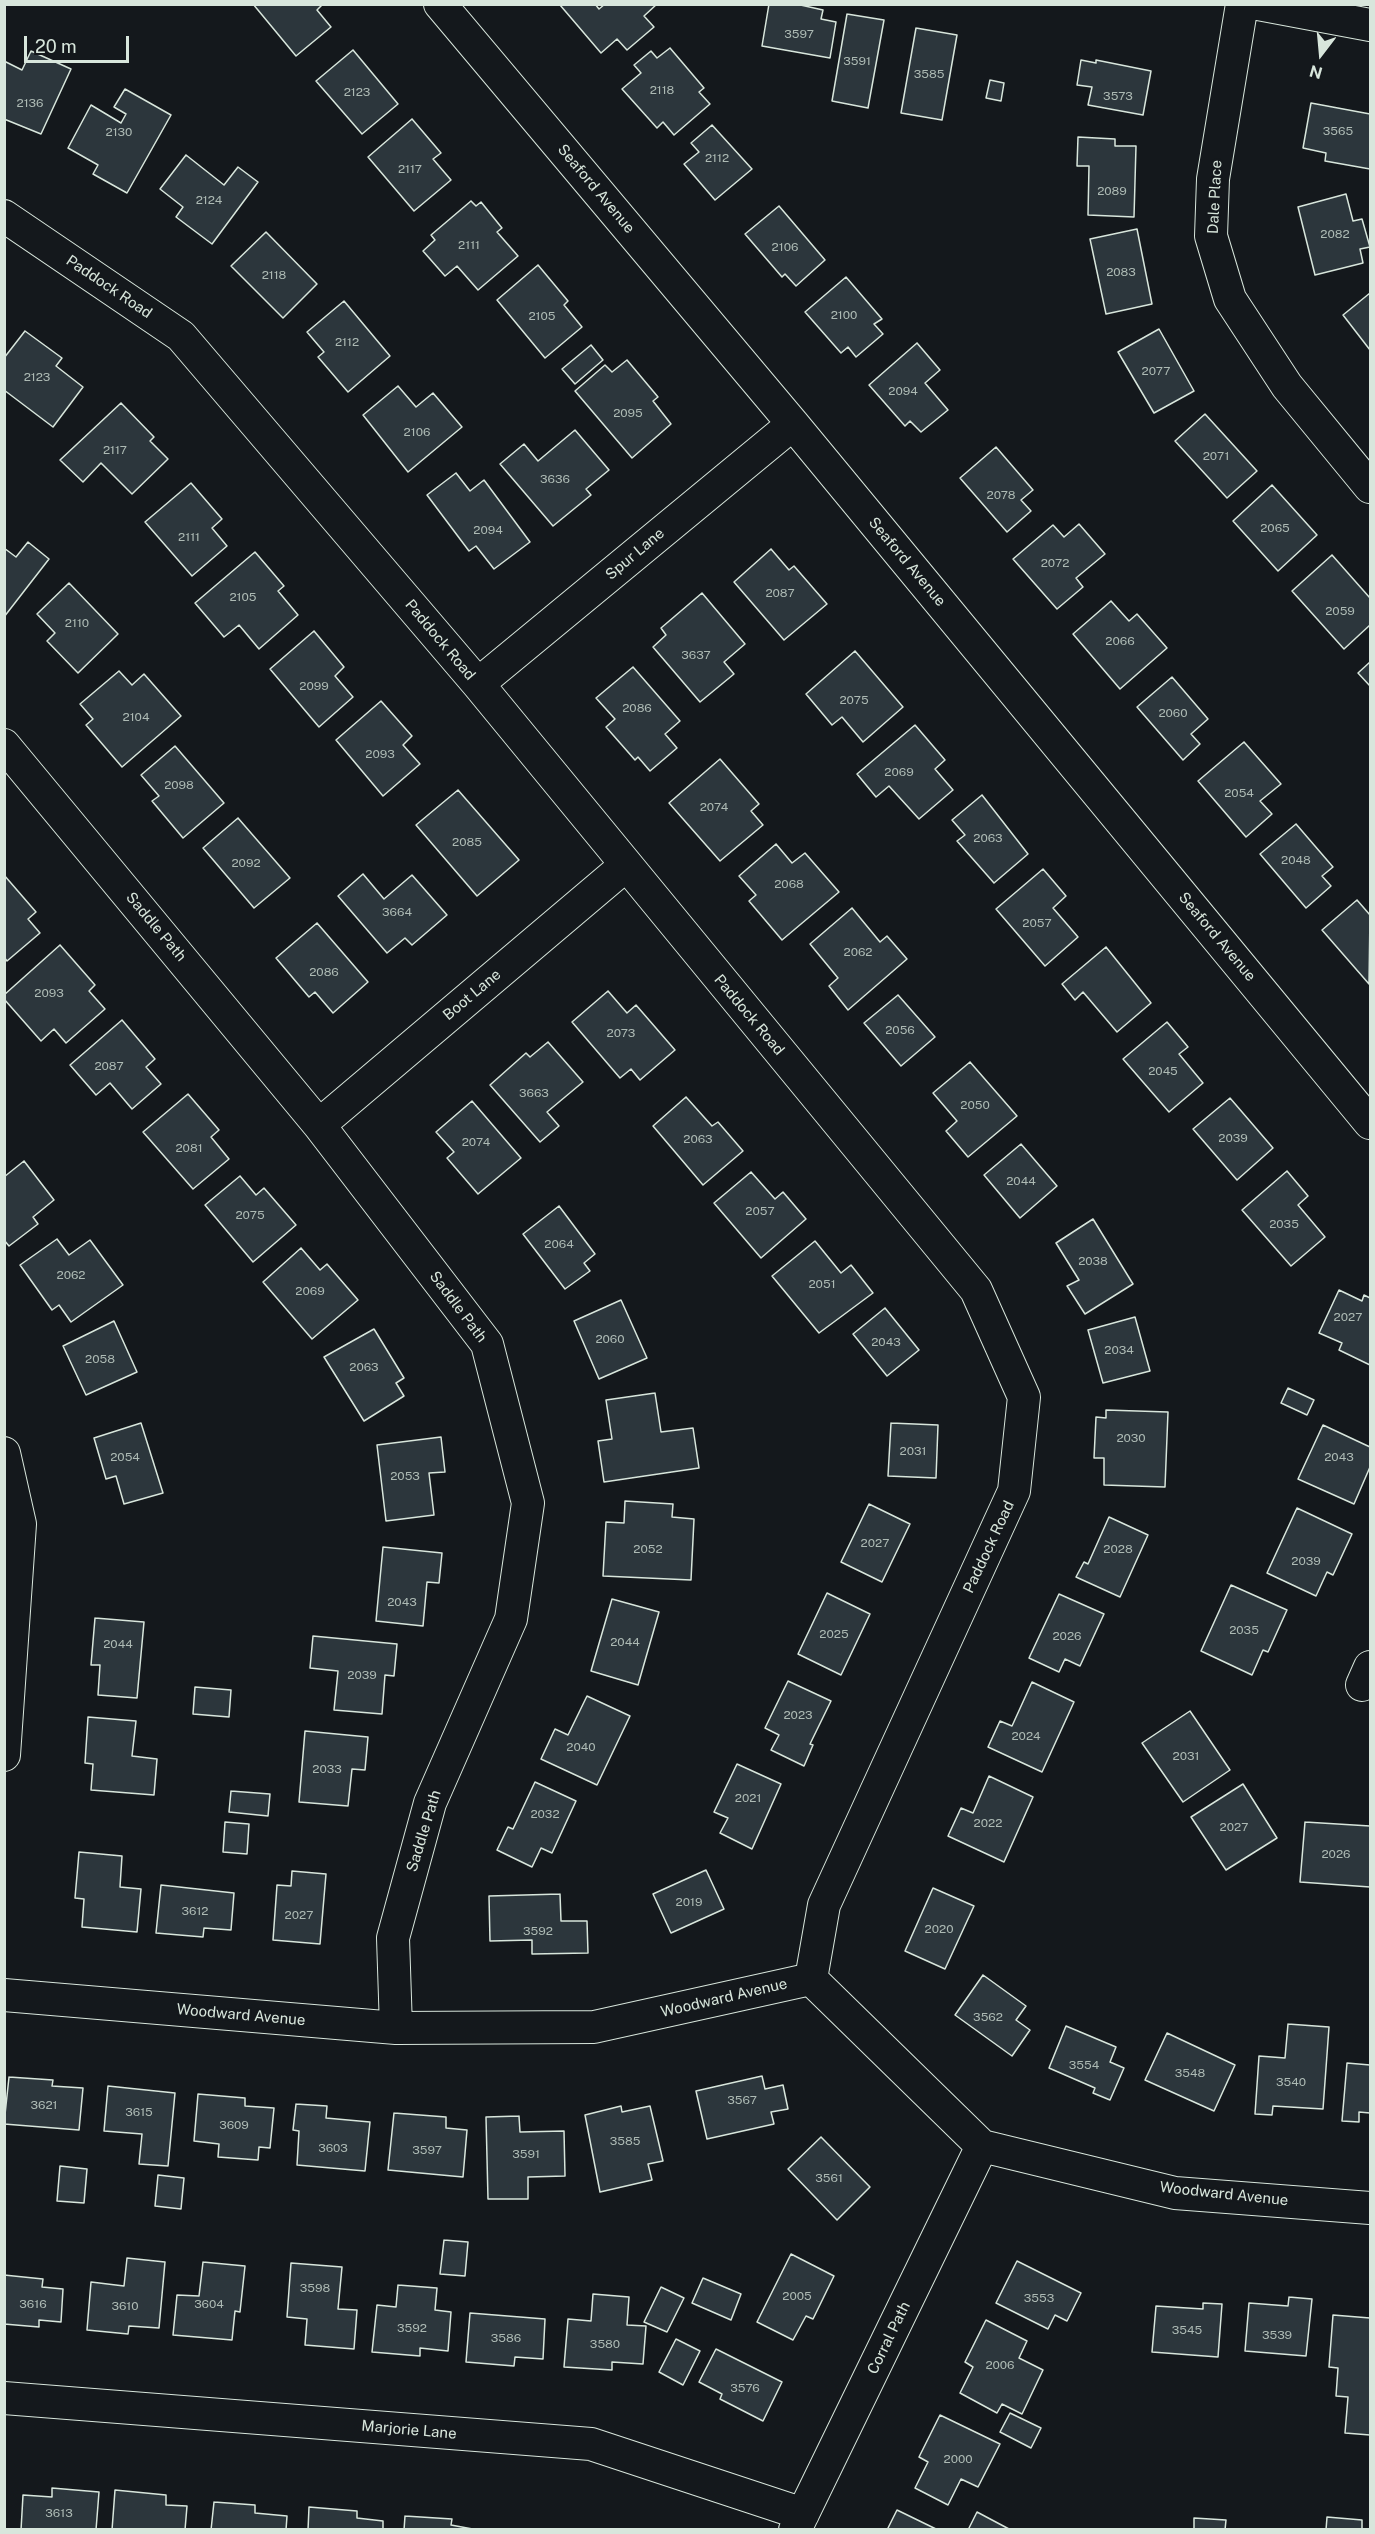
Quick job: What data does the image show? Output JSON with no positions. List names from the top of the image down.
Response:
{
  "streets": {
    "street": [
      "Seaford Avenue",
      "Dale Place",
      "Paddock Road",
      "Spur Lane",
      "Saddle Path",
      "Boot Lane",
      "Woodward Avenue",
      "Corral Path",
      "Marjorie Lane"
    ]
  },
  "crossings": [
    ["Seaford Avenue", "Spur Lane"],
    ["Paddock Road", "Spur Lane"],
    ["Paddock Road", "Boot Lane"],
    ["Paddock Road", "Woodward Avenue"],
    ["Saddle Path", "Boot Lane"],
    ["Saddle Path", "Woodward Avenue"],
    ["Woodward Avenue", "Corral Path"],
    ["Corral Path", "Marjorie Lane"]
  ],
  "house_numbers": [
    "3597",
    "3591",
    "3585",
    "2118",
    "2123",
    "3573",
    "2136",
    "3565",
    "2130",
    "2112",
    "2117",
    "2089",
    "2124",
    "2082",
    "2111",
    "2106",
    "2083",
    "2118",
    "2100",
    "2105",
    "2112",
    "2077",
    "2123",
    "2094",
    "2095",
    "2106",
    "2117",
    "2071",
    "3636",
    "2078",
    "2065",
    "2094",
    "2111",
    "2072",
    "2087",
    "2105",
    "2059",
    "2110",
    "2066",
    "3637",
    "2099",
    "2075",
    "2086",
    "2060",
    "2104",
    "2093",
    "2069",
    "2098",
    "2054",
    "2074",
    "2063",
    "2085",
    "2048",
    "2092",
    "2068",
    "3664",
    "2057",
    "2062",
    "2086",
    "2093",
    "2056",
    "2073",
    "2087",
    "2045",
    "3663",
    "2050",
    "2039",
    "2063",
    "2074",
    "2081",
    "2044",
    "2057",
    "2075",
    "2035",
    "2064",
    "2038",
    "2062",
    "2051",
    "2069",
    "2027",
    "2060",
    "2043",
    "2034",
    "2058",
    "2063",
    "2030",
    "2031",
    "2054",
    "2043",
    "2053",
    "2027",
    "2052",
    "2028",
    "2039",
    "2043",
    "2035",
    "2025",
    "2026",
    "2044",
    "2044",
    "2039",
    "2023",
    "2024",
    "2040",
    "2031",
    "2033",
    "2021",
    "2032",
    "2022",
    "2027",
    "2026",
    "2019",
    "3612",
    "2027",
    "2020",
    "3592",
    "3562",
    "3554",
    "3548",
    "3540",
    "3567",
    "3621",
    "3615",
    "3609",
    "3585",
    "3603",
    "3597",
    "3591",
    "3561",
    "3598",
    "2005",
    "3553",
    "3616",
    "3604",
    "3610",
    "3592",
    "3545",
    "3539",
    "3586",
    "3580",
    "2006",
    "3576",
    "2000",
    "3613"
  ],
  "scale_bar": "20 m",
  "north": "bottom"
}
